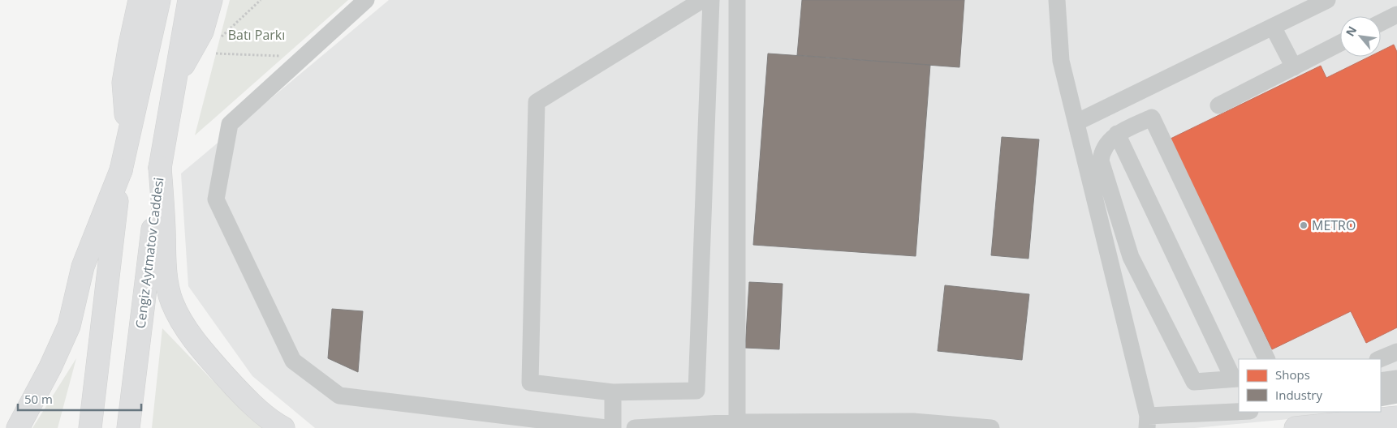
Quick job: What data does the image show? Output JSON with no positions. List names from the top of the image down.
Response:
{
  "streets": {
    "main road": ["Cengiz Aytmatov Caddesi"]
  },
  "parks": ["Batı Parkı"],
  "places": ["METRO"],
  "legend": ["Shops", "Industry"],
  "scale_bar": "50 m",
  "north": "top left"
}
